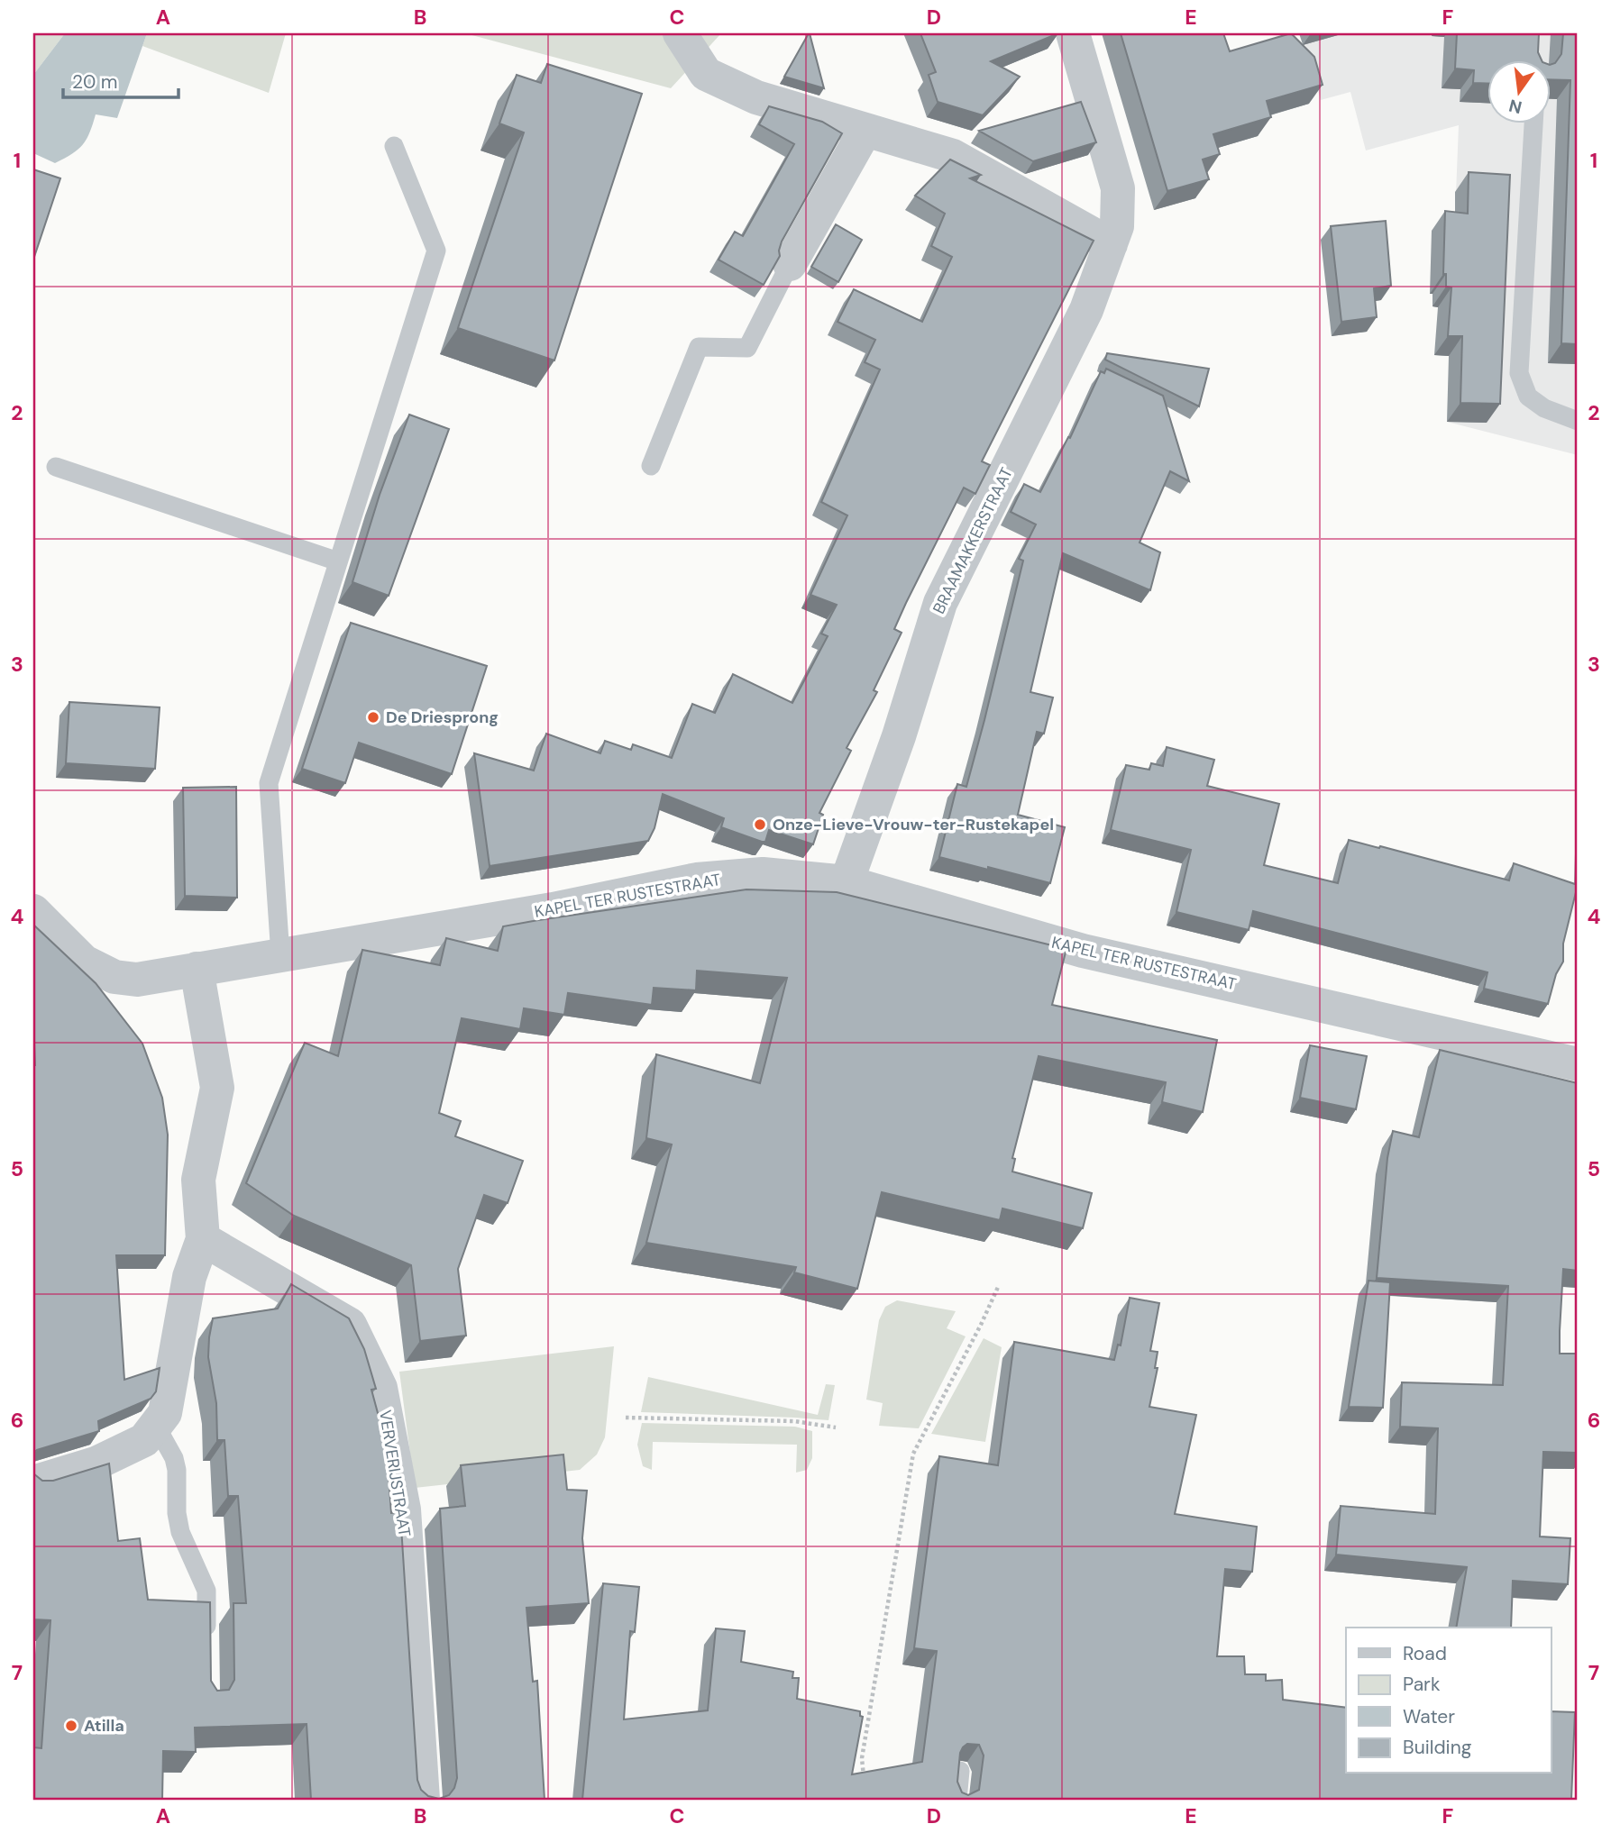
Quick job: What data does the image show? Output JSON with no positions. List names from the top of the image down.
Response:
{
  "streets": {
    "street": ["BRAAMAKKERSTRAAT", "KAPEL TER RUSTESTRAAT", "VERVERIJSTRAAT"]
  },
  "crossings": [
    ["BRAAMAKKERSTRAAT", "KAPEL TER RUSTESTRAAT"]
  ],
  "places": ["De Driesprong", "Onze-Lieve-Vrouw-ter-Rustekapel", "Atilla"],
  "legend": [
    "Road",
    "Park",
    "Water",
    "Building"
  ],
  "scale_bar": "20 m",
  "north": "bottom",
  "grid": {
    "columns": [
      "A",
      "B",
      "C",
      "D",
      "E",
      "F"
    ],
    "rows": [
      "1",
      "2",
      "3",
      "4",
      "5",
      "6",
      "7"
    ]
  }
}
